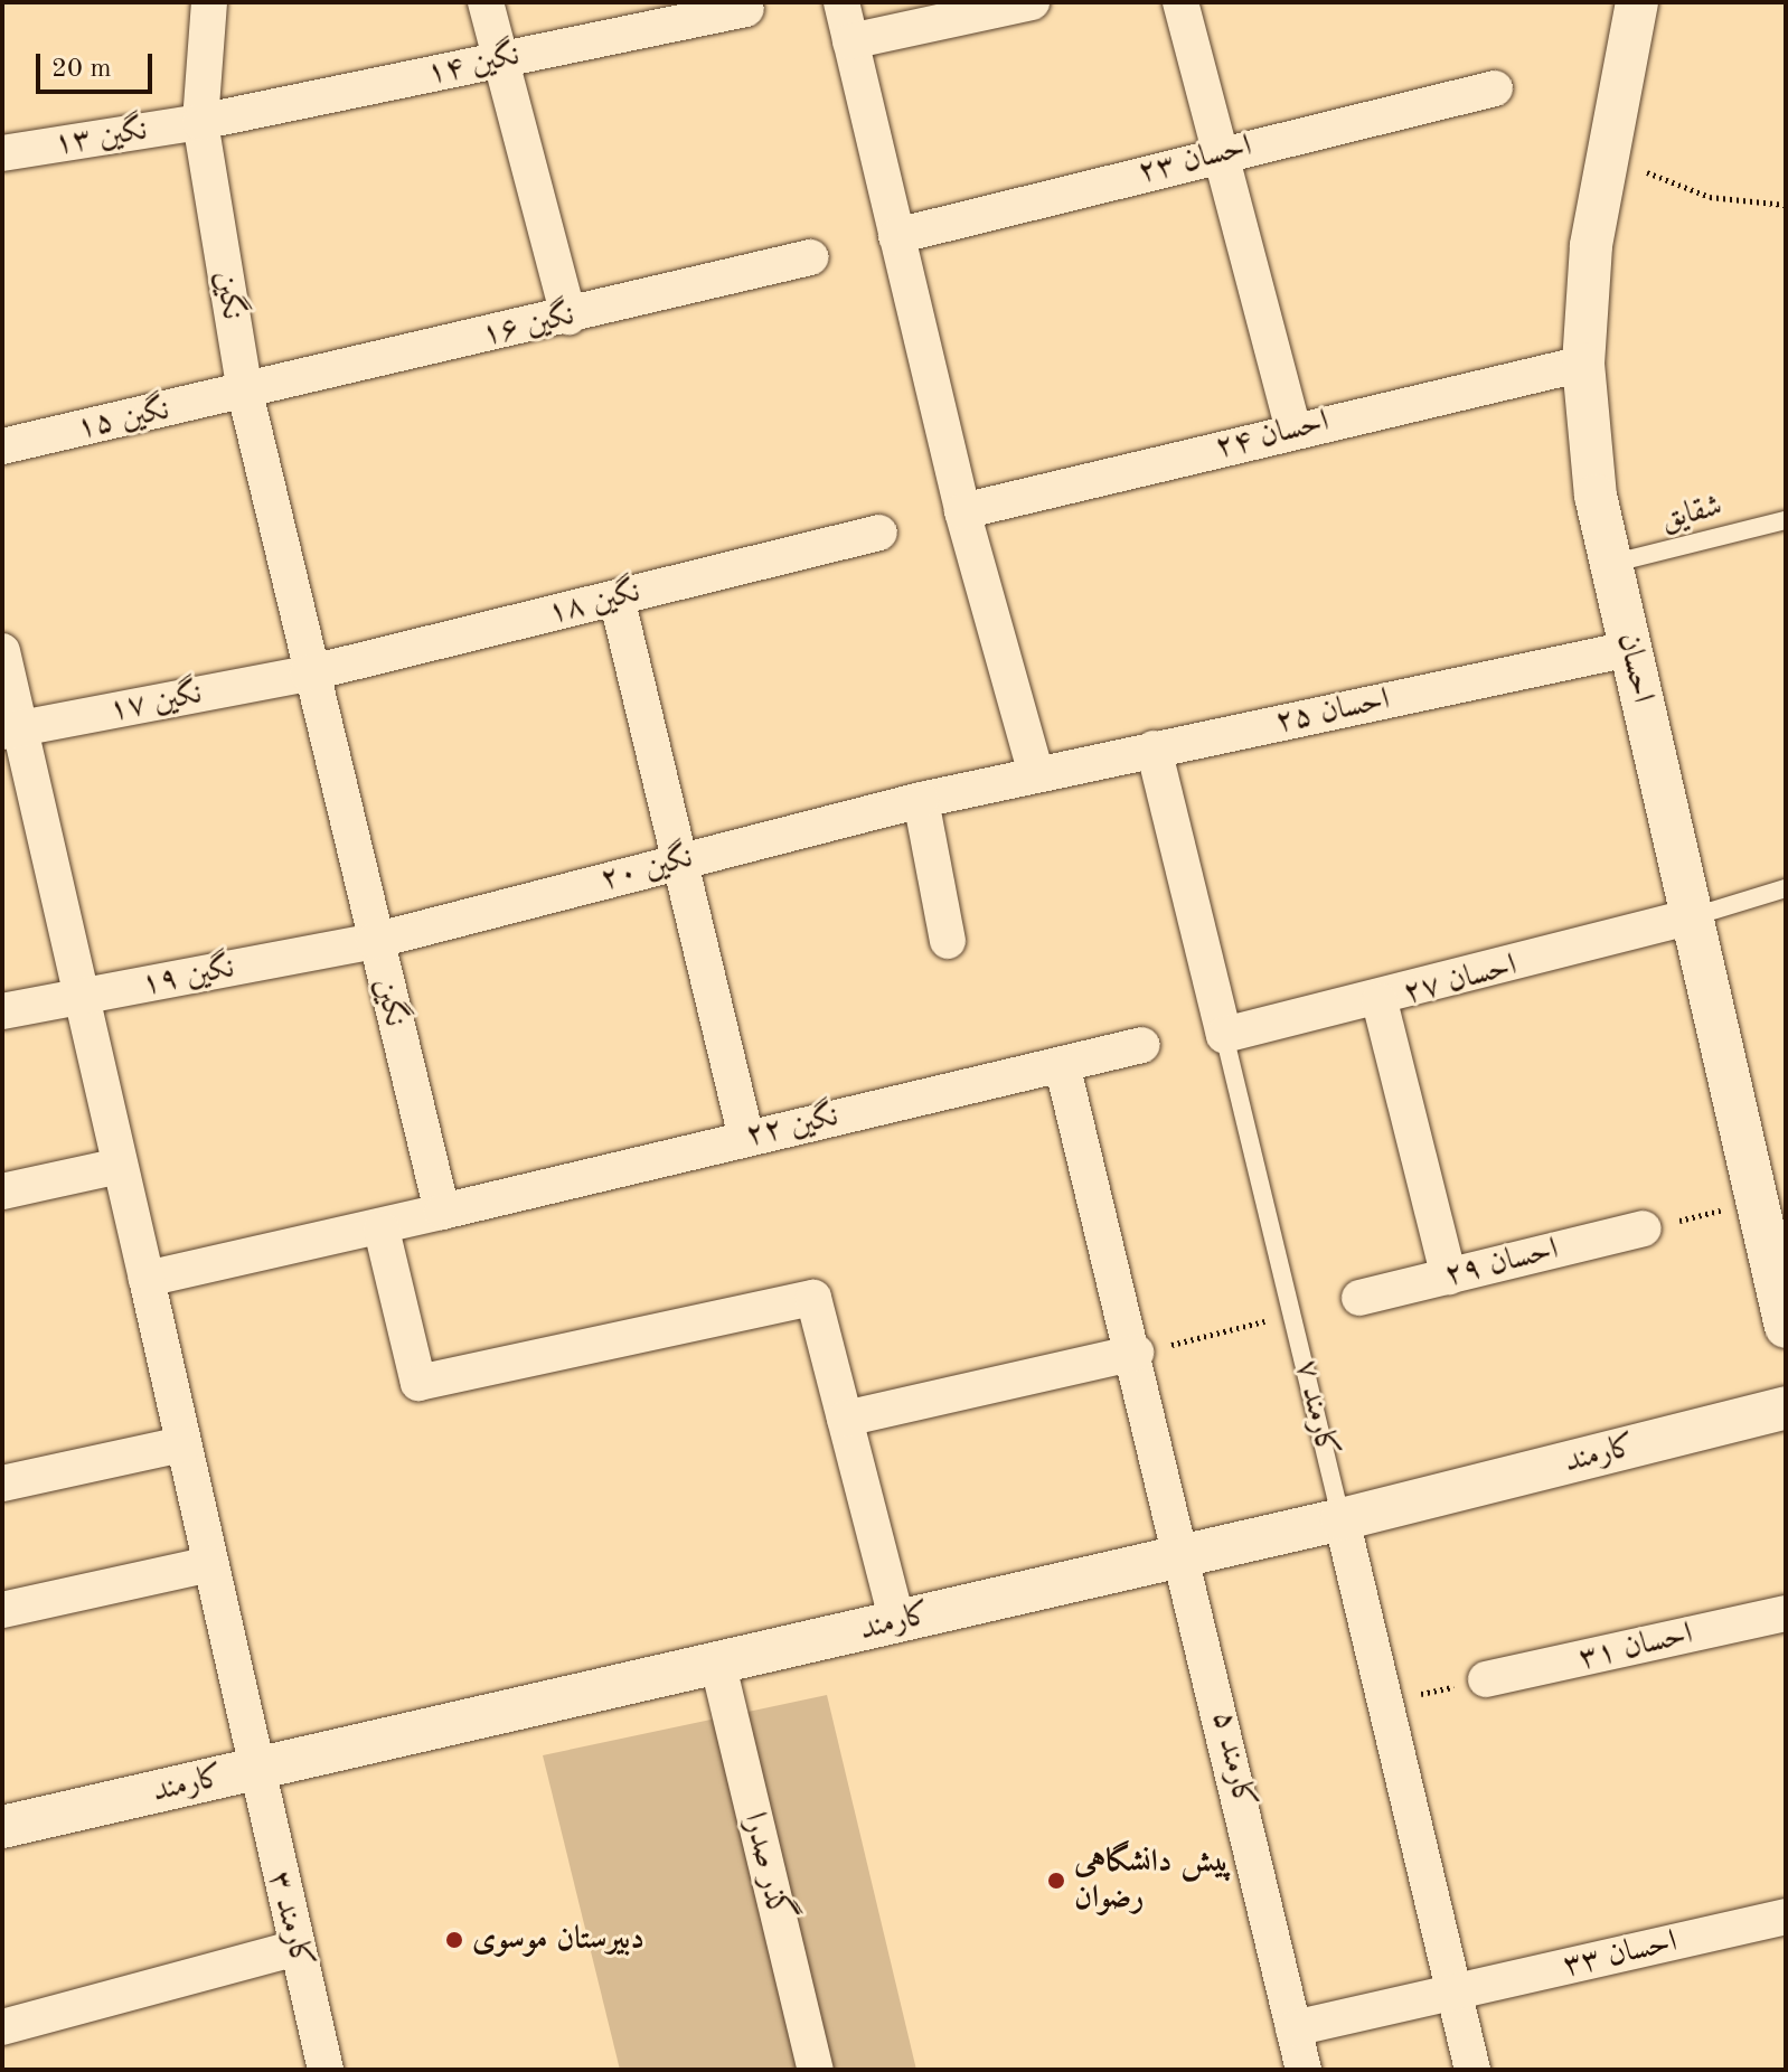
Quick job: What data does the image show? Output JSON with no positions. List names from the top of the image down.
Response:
{
  "streets": {
    "street": [
      "نگین ۱۴",
      "نگین ۱۳",
      "احسان ۲۳",
      "نگین",
      "نگین ۱۶",
      "نگین ۱۵",
      "احسان ۲۴",
      "نگین ۱۸",
      "احسان",
      "نگین ۱۷",
      "احسان ۲۵",
      "نگین ۲۰",
      "نگین ۱۹",
      "احسان ۲۷",
      "نگین ۲۲",
      "احسان ۲۹",
      "کارمند ۷",
      "کارمند",
      "احسان ۳۱",
      "کارمند ۵",
      "گذر صدرا",
      "کارمند ۳",
      "احسان ۳۳"
    ],
    "lane": ["شقایق"]
  },
  "crossings": [
    ["نگین ۱۴", "نگین ۱۳"],
    ["نگین ۱۴", "نگین"],
    ["نگین ۱۳", "نگین"],
    ["نگین", "نگین ۱۶"],
    ["نگین", "نگین ۱۵"],
    ["نگین", "نگین ۱۸"],
    ["نگین", "نگین ۱۷"],
    ["نگین", "نگین ۲۰"],
    ["نگین", "نگین ۱۹"],
    ["نگین", "نگین ۲۲"],
    ["نگین ۱۶", "نگین ۱۵"],
    ["احسان ۲۴", "احسان"],
    ["شقایق", "احسان"],
    ["نگین ۱۸", "نگین ۱۷"],
    ["احسان", "احسان ۲۵"],
    ["احسان", "احسان ۲۷"],
    ["احسان ۲۵", "نگین ۲۰"],
    ["احسان ۲۵", "کارمند ۷"],
    ["نگین ۲۰", "نگین ۱۹"],
    ["احسان ۲۷", "کارمند ۷"],
    ["نگین ۲۲", "کارمند ۵"],
    ["کارمند ۷", "کارمند"],
    ["کارمند ۷", "احسان ۳۳"],
    ["کارمند", "کارمند ۵"],
    ["کارمند", "گذر صدرا"],
    ["کارمند", "کارمند ۳"],
    ["کارمند ۵", "احسان ۳۳"]
  ],
  "places": ["پیش دانشگاهی رضوان", "دبیرستان موسوی"],
  "scale_bar": "20 m"
}
